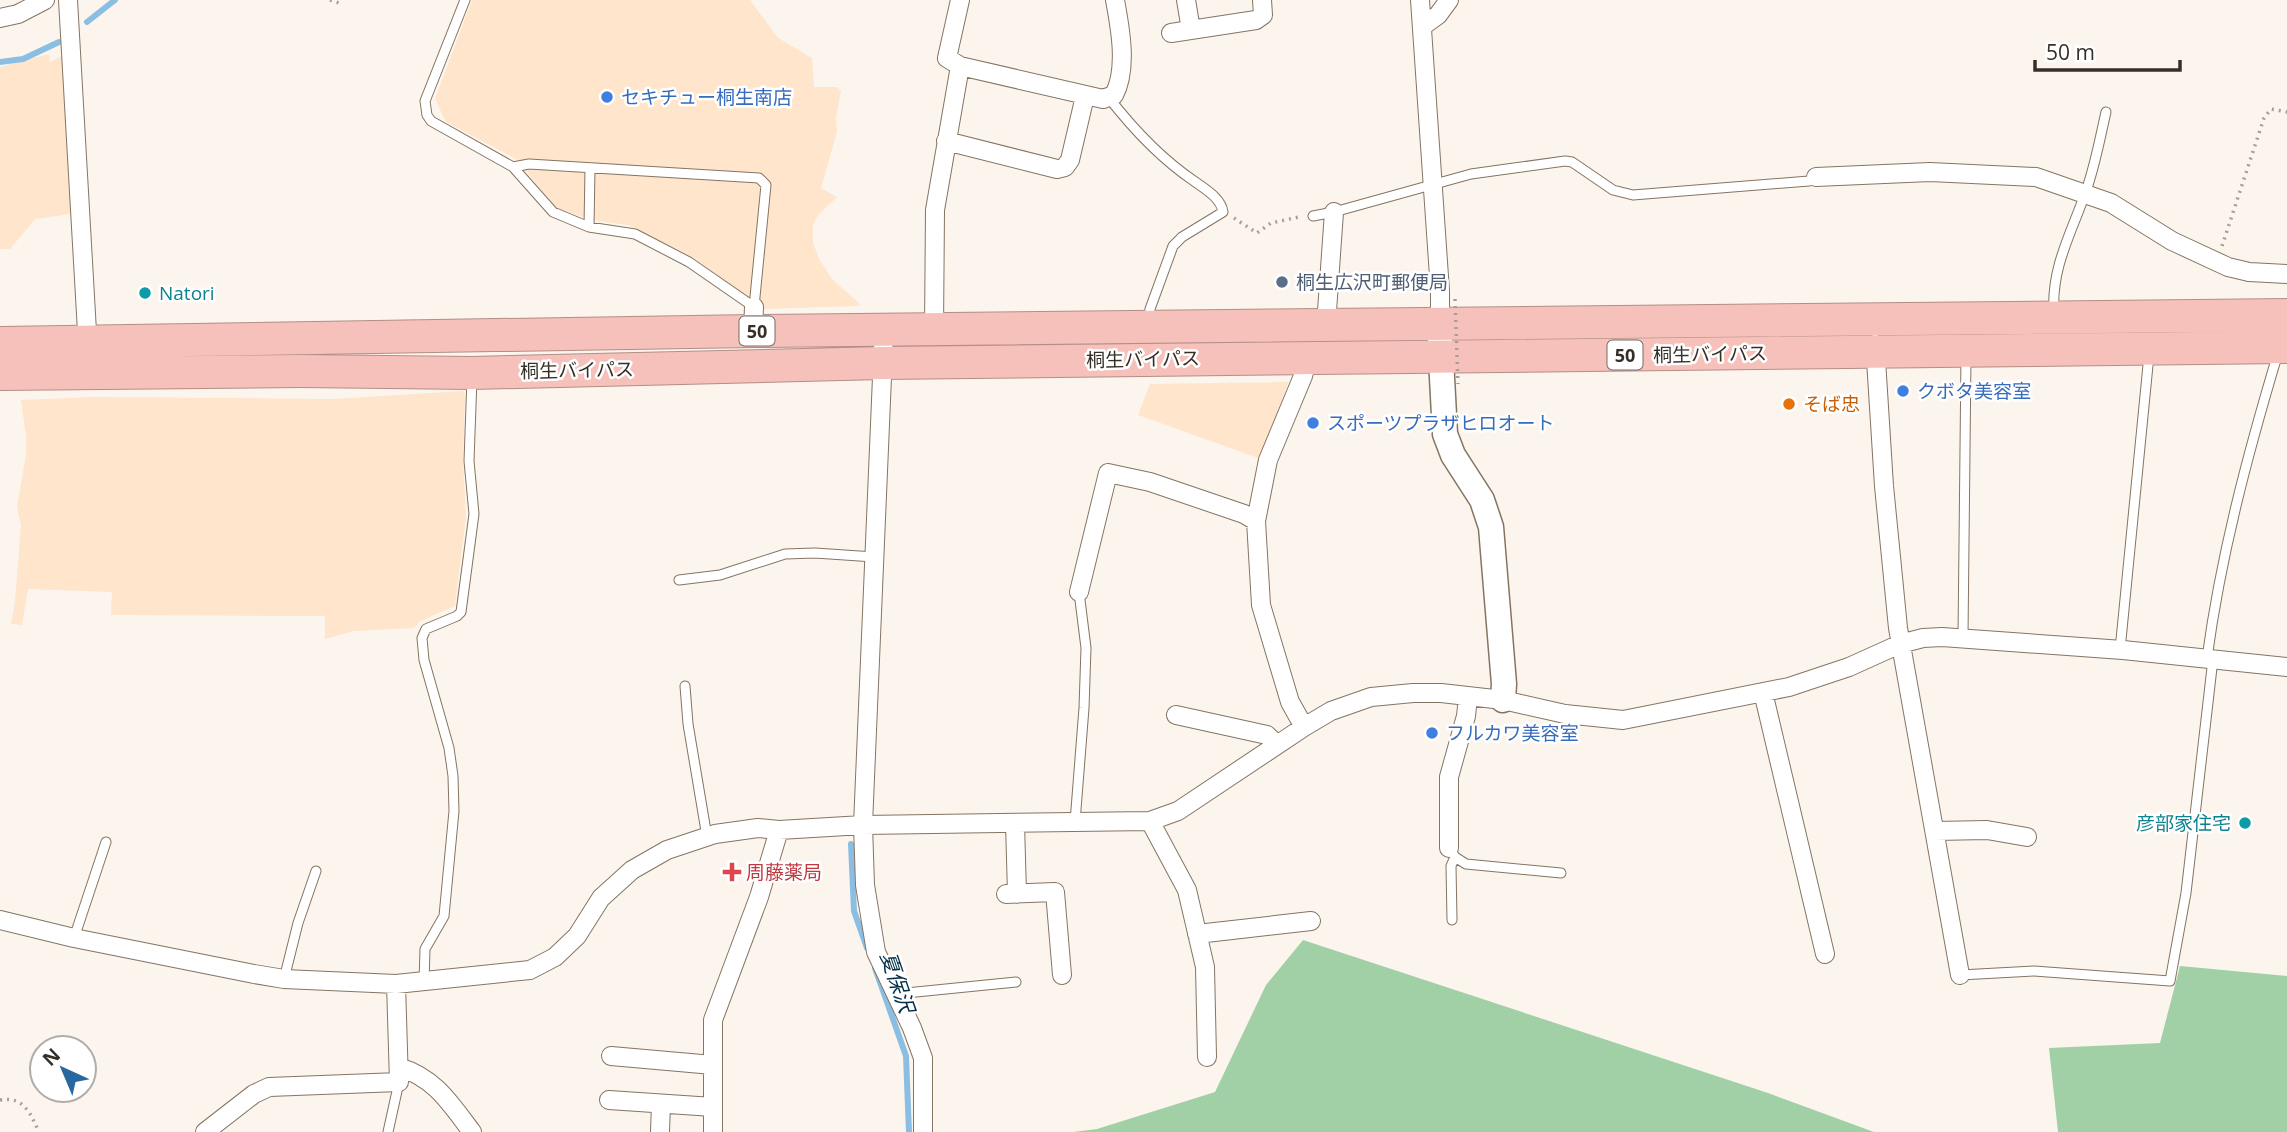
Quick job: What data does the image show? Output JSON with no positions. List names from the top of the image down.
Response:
{
  "streets": {
    "highway": ["50", "桐生バイパス"]
  },
  "water": ["夏保沢"],
  "places": {
    "other": [
      "セキチュー桐生南店",
      "桐生広沢町郵便局",
      "Natori",
      "クボタ美容室",
      "そば忠",
      "スポーツプラザヒロオート",
      "フルカワ美容室",
      "彦部家住宅"
    ],
    "health": ["周藤薬局"]
  },
  "scale_bar": "50 m",
  "north": "top left"
}
